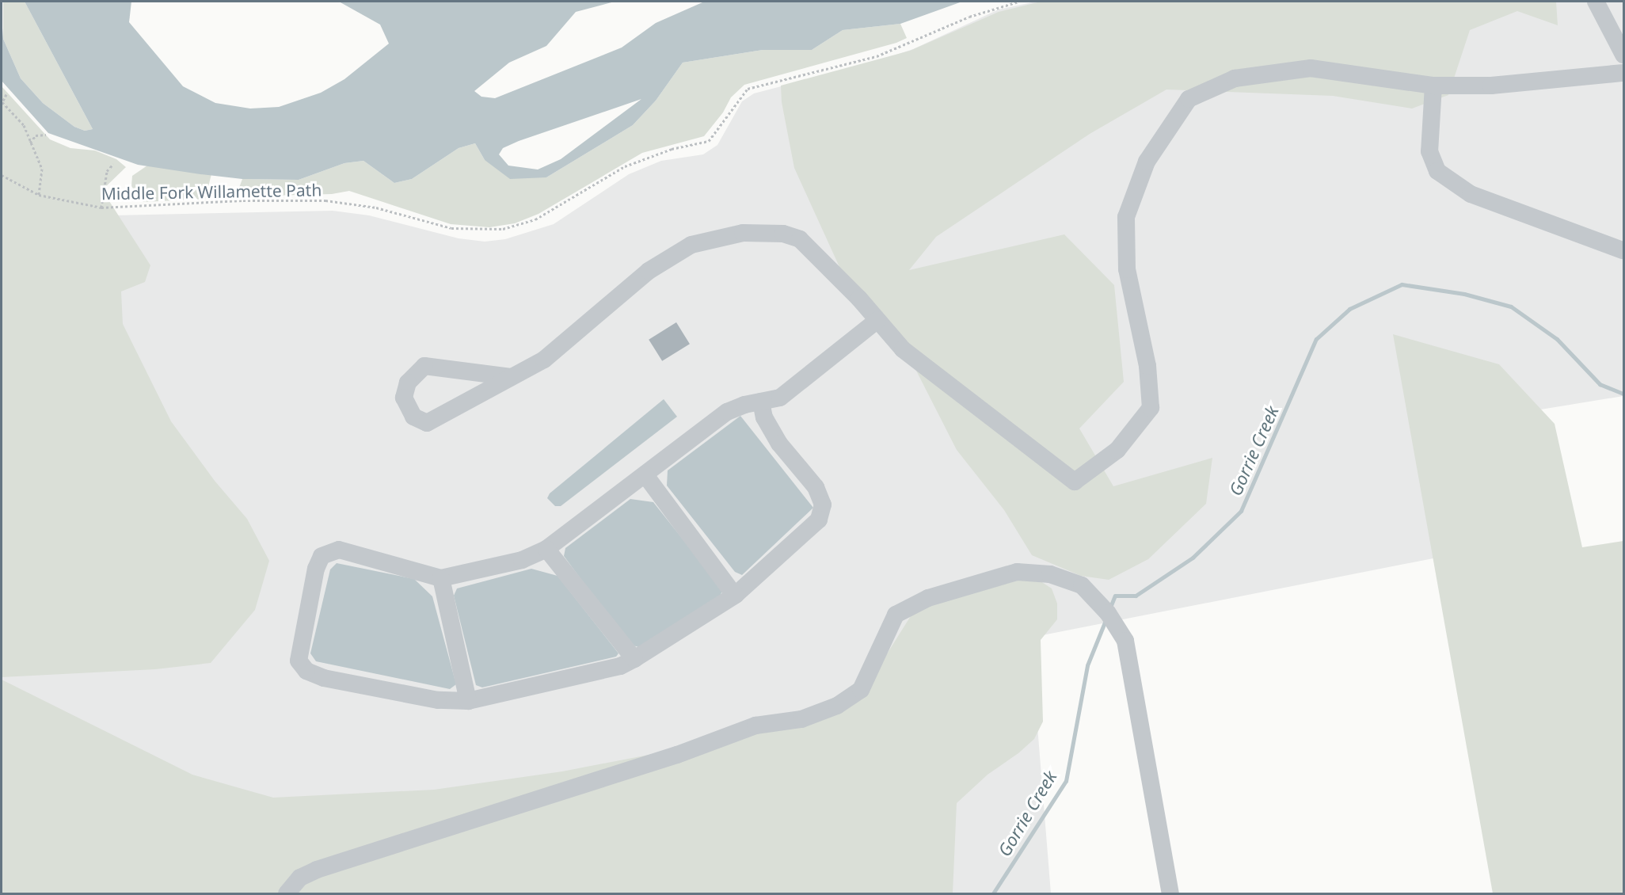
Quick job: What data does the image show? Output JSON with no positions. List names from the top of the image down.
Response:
{
  "streets": {
    "path": ["Middle Fork Willamette Path"]
  },
  "water": ["Gorrie Creek"]
}
